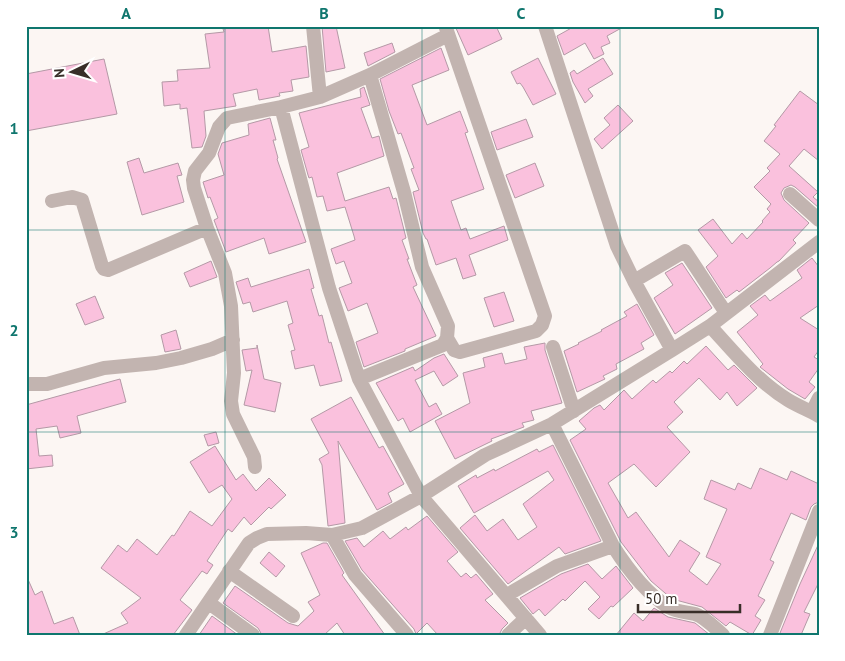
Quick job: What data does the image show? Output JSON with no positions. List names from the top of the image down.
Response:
{
  "scale_bar": "50 m",
  "north": "left",
  "grid": {
    "columns": [
      "A",
      "B",
      "C",
      "D"
    ],
    "rows": ["1", "2", "3"]
  }
}
